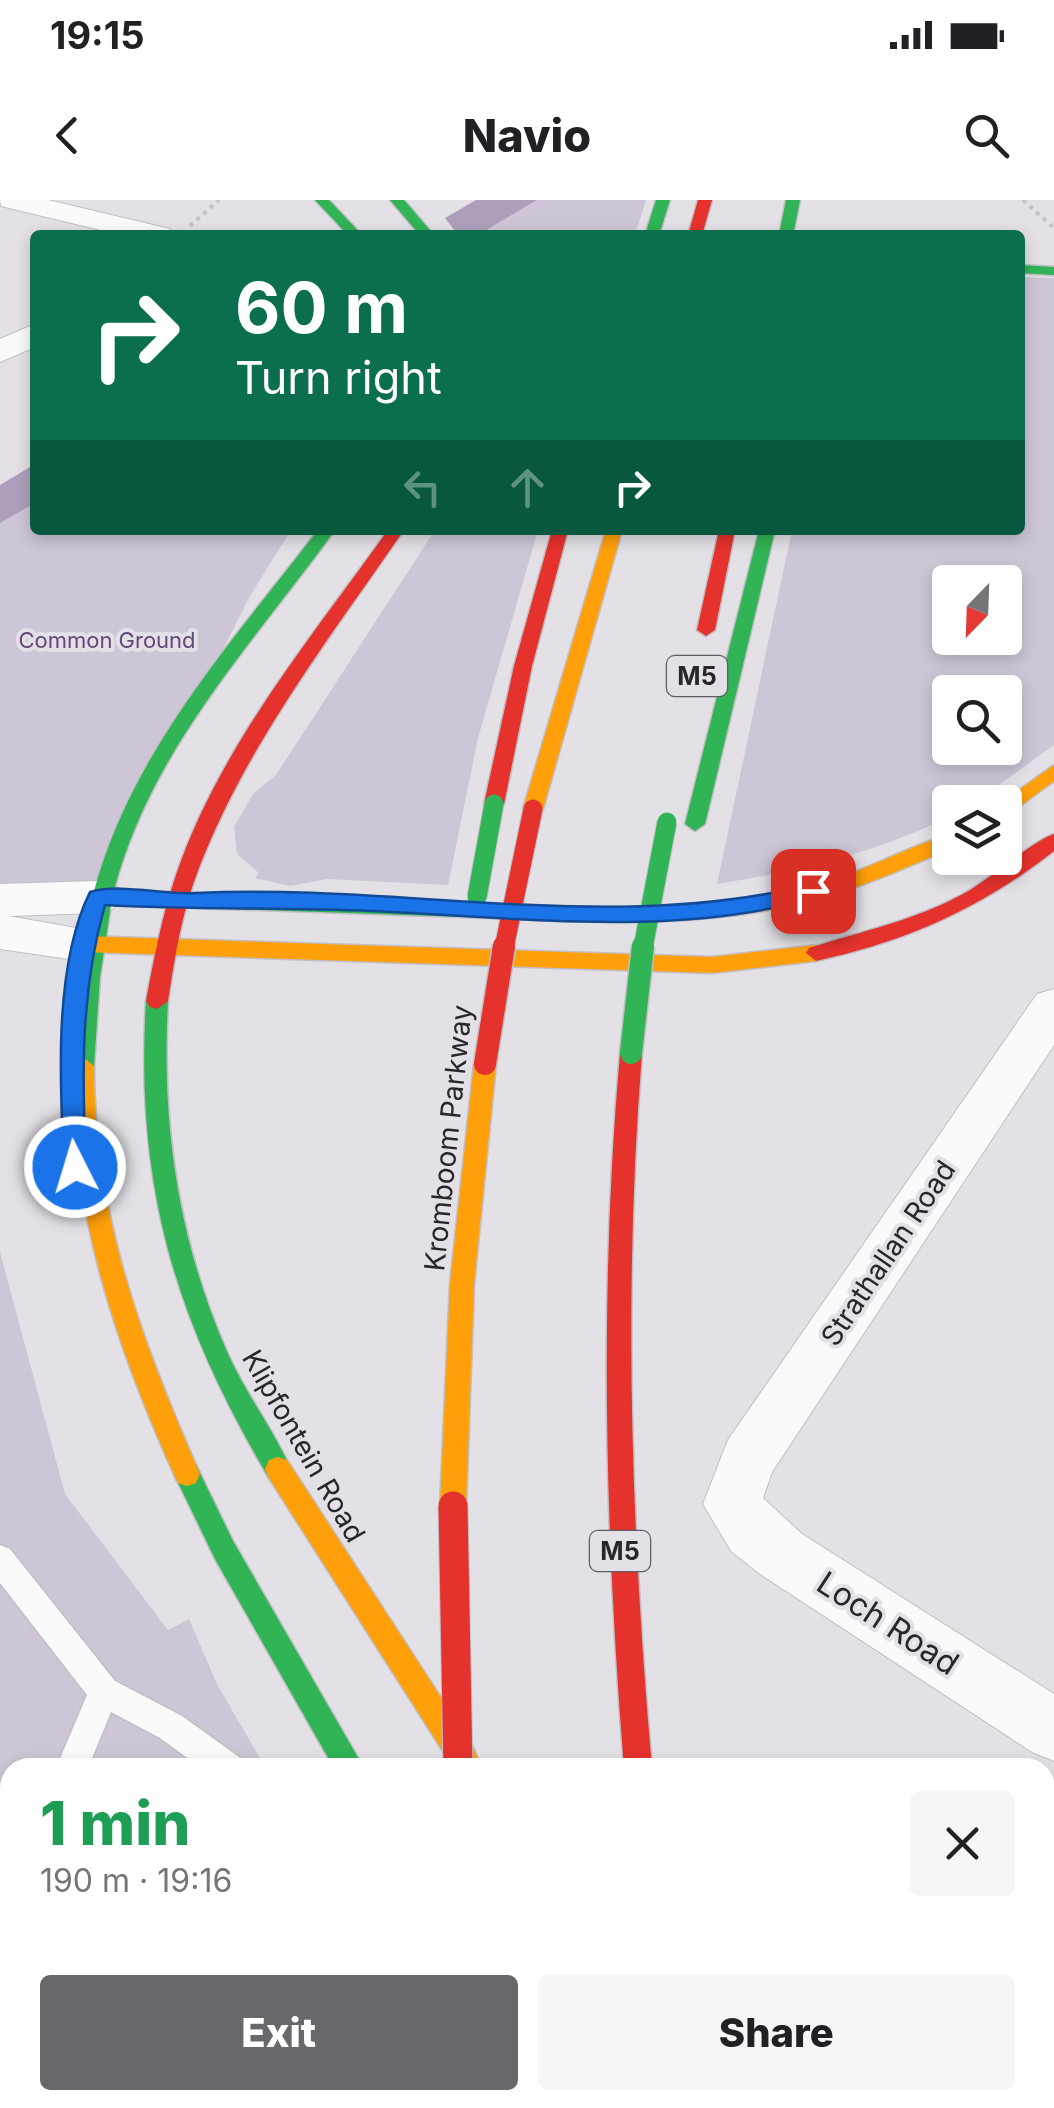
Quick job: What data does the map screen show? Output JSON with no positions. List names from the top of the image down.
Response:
{
  "streets": {
    "main road": ["M5", "Kromboom Parkway", "Klipfontein Road"],
    "street": ["Strathallan Road", "Loch Road"]
  },
  "crossings": [
    ["Strathallan Road", "Loch Road"]
  ],
  "parks": ["Common Ground"],
  "north": "bottom left",
  "page": {
    "status": "19:15",
    "header": "Navio",
    "turn": ["60 m", "Turn right"],
    "heading": ["1 min", "190 m · 19:16"],
    "buttons": ["Exit", "Share"]
  }
}
